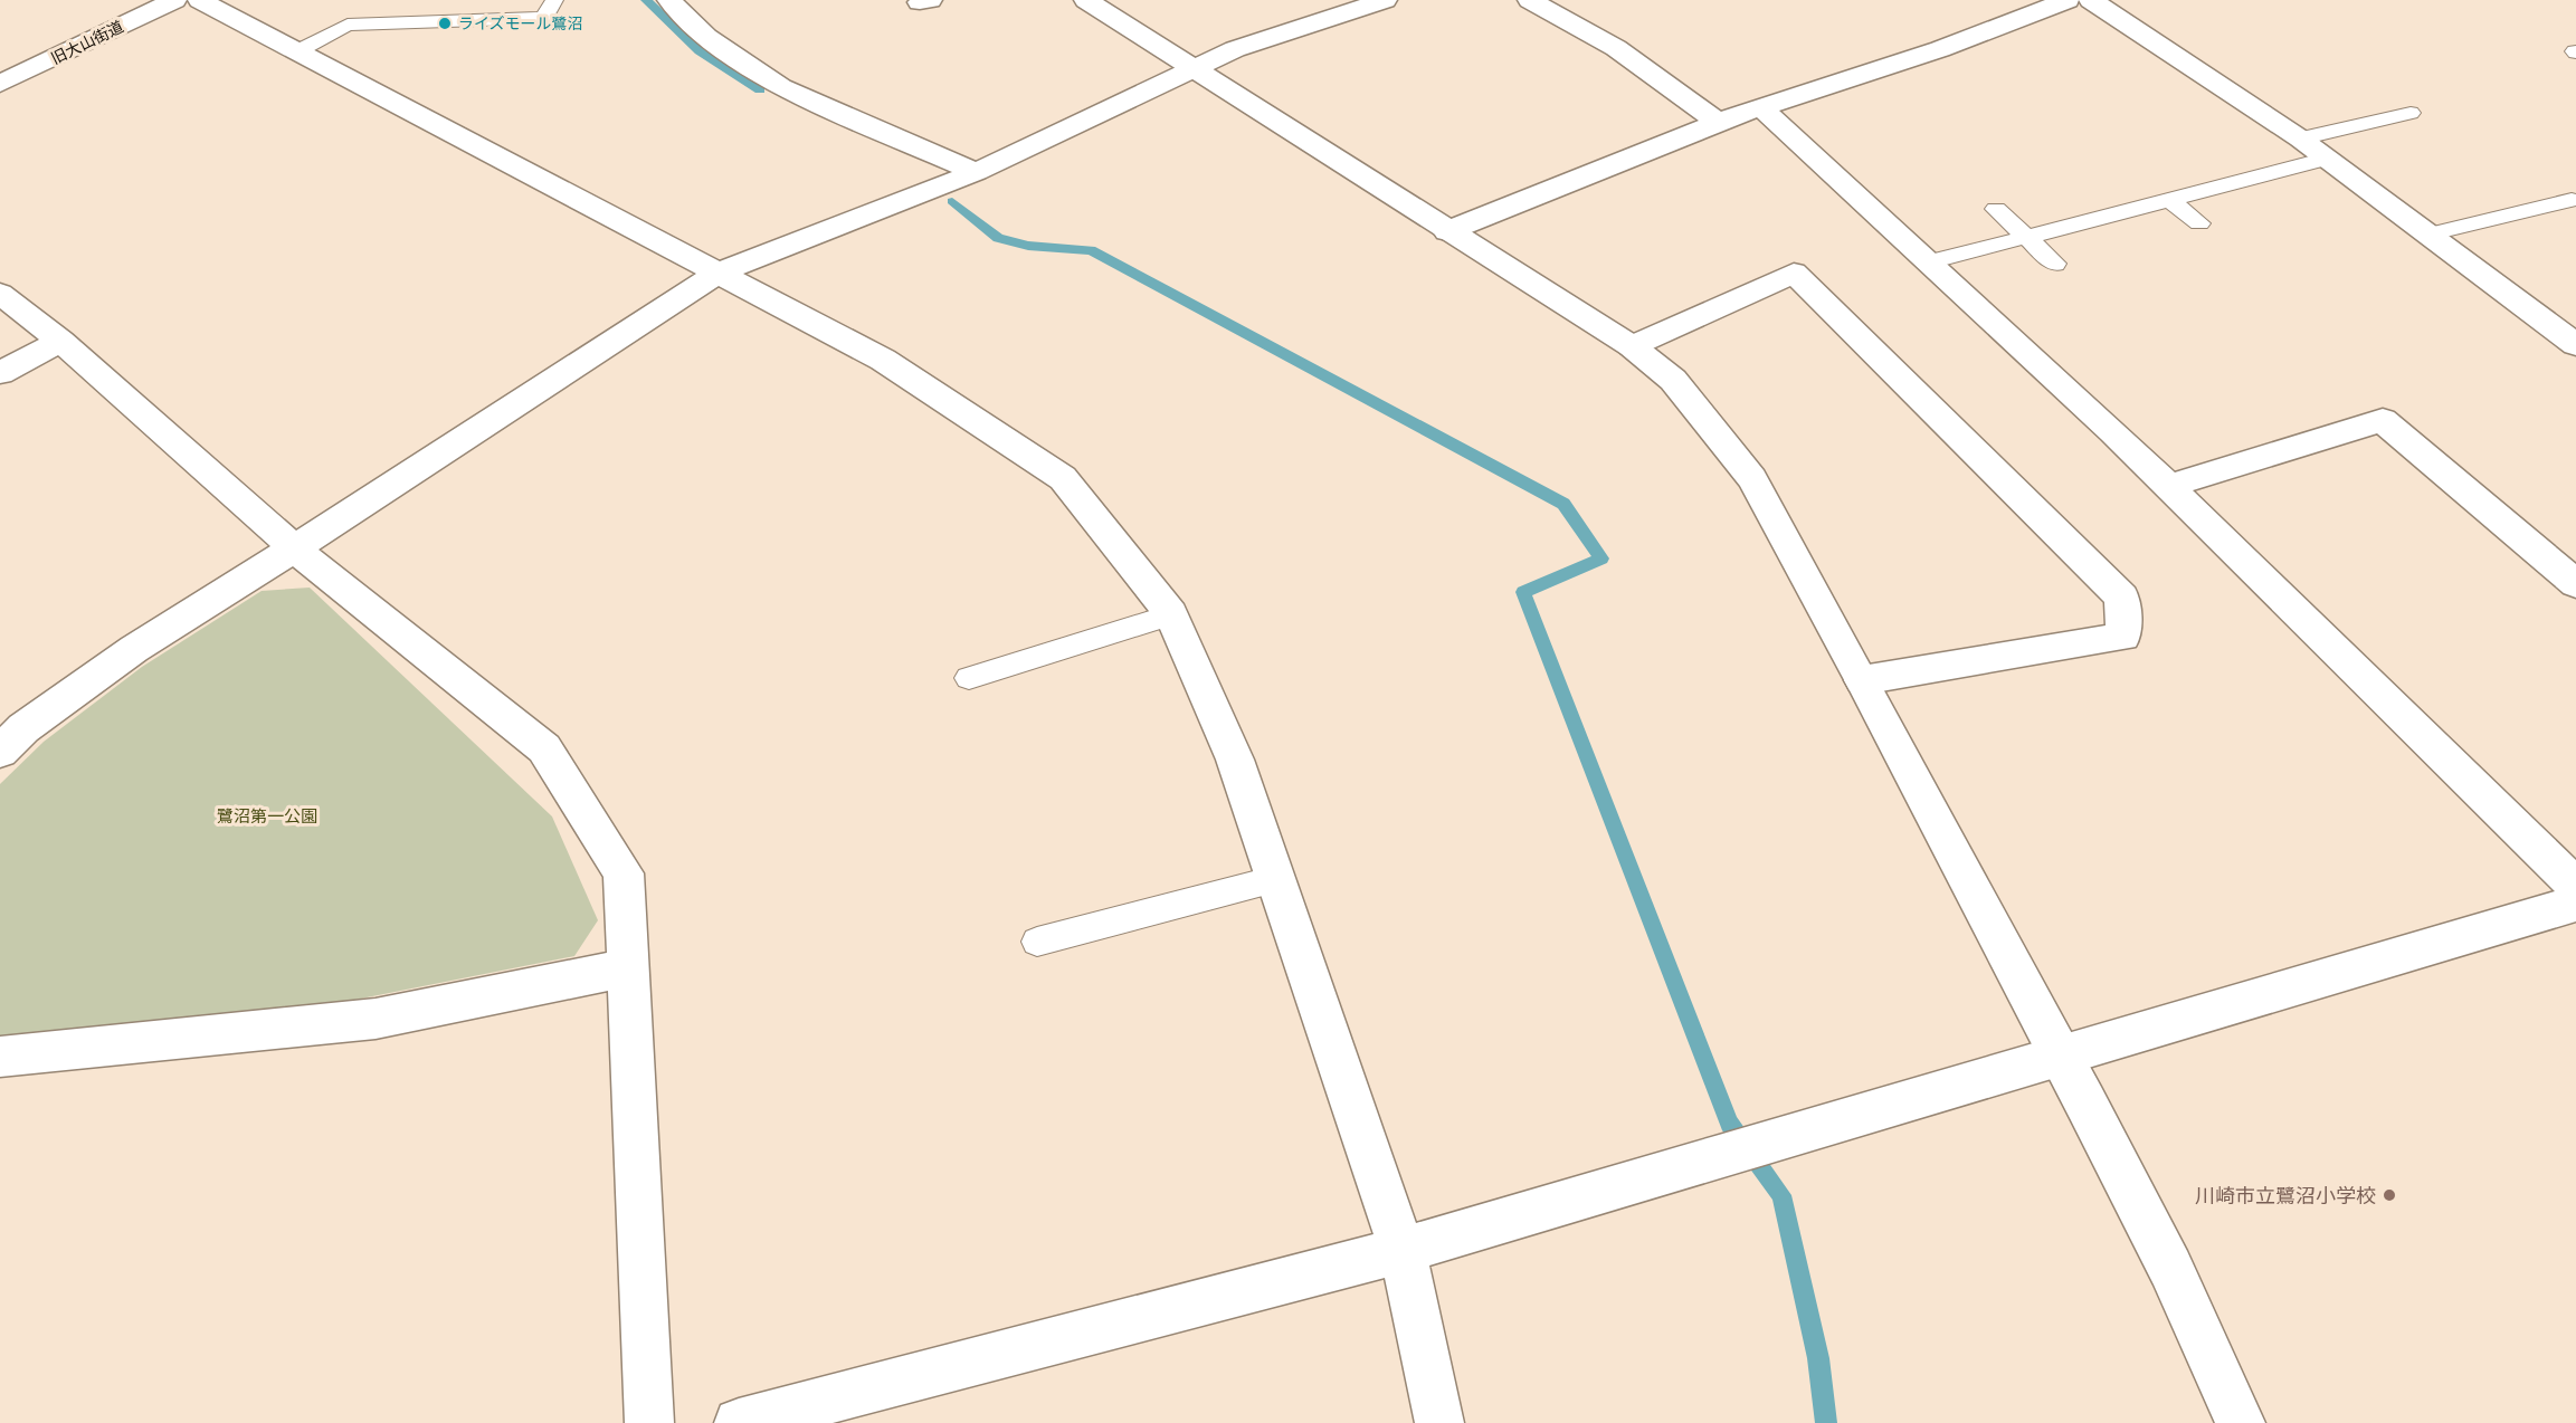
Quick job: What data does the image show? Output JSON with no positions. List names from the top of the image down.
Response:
{
  "streets": {
    "street": ["旧大山街道"]
  },
  "parks": ["鷺沼第一公園"],
  "places": ["ライズモール鷺沼", "川崎市立鷺沼小学校"]
}
